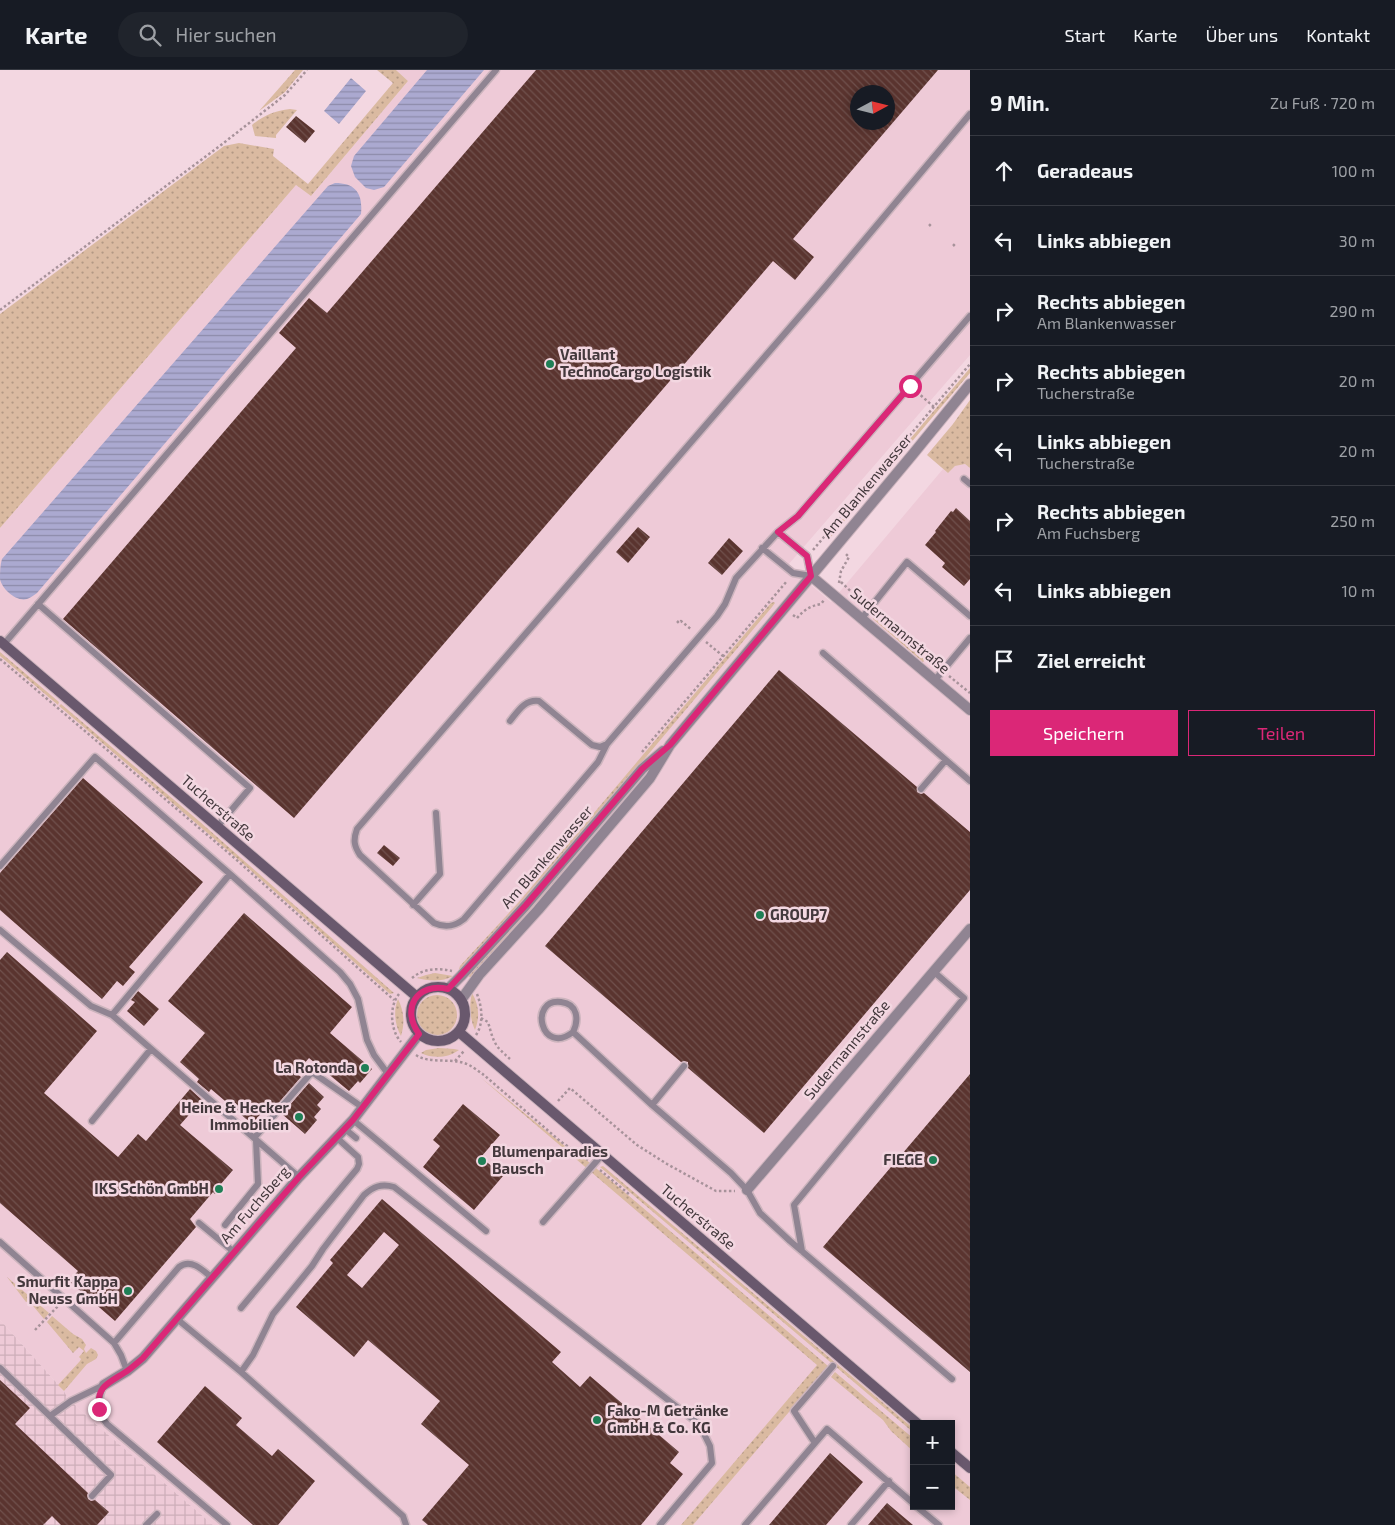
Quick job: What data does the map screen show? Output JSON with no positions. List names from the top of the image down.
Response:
{
  "streets": {
    "main road": ["Tucherstraße"],
    "street": ["Am Blankenwasser", "Sudermannstraße", "Am Fuchsberg"]
  },
  "crossings": [
    ["Am Blankenwasser", "Sudermannstraße"],
    ["Am Blankenwasser", "Tucherstraße"],
    ["Am Blankenwasser", "Am Fuchsberg"],
    ["Tucherstraße", "Am Fuchsberg"]
  ],
  "places": [
    "Vaillant TechnoCargo Logistik",
    "GROUP7",
    "La Rotonda",
    "Heine & Hecker Immobilien",
    "FIEGE",
    "Blumenparadies Bausch",
    "IKS Schön GmbH",
    "Smurfit Kappa Neuss GmbH",
    "Fako-M Getränke GmbH & Co. KG"
  ],
  "north": "right",
  "page": {
    "header": "Karte",
    "search": "Hier suchen",
    "nav": [
      "Start",
      "Karte",
      "Über uns",
      "Kontakt"
    ],
    "heading": ["9 Min.", "Zu Fuß · 720 m"],
    "list": [
      ["Geradeaus", "100 m"],
      ["Links abbiegen", "30 m"],
      ["Rechts abbiegen", "Am Blankenwasser", "290 m"],
      ["Rechts abbiegen", "Tucherstraße", "20 m"],
      ["Links abbiegen", "Tucherstraße", "20 m"],
      ["Rechts abbiegen", "Am Fuchsberg", "250 m"],
      ["Links abbiegen", "10 m"],
      "Ziel erreicht"
    ],
    "buttons": ["Speichern", "Teilen"],
    "map_buttons": ["+", "−"]
  }
}
